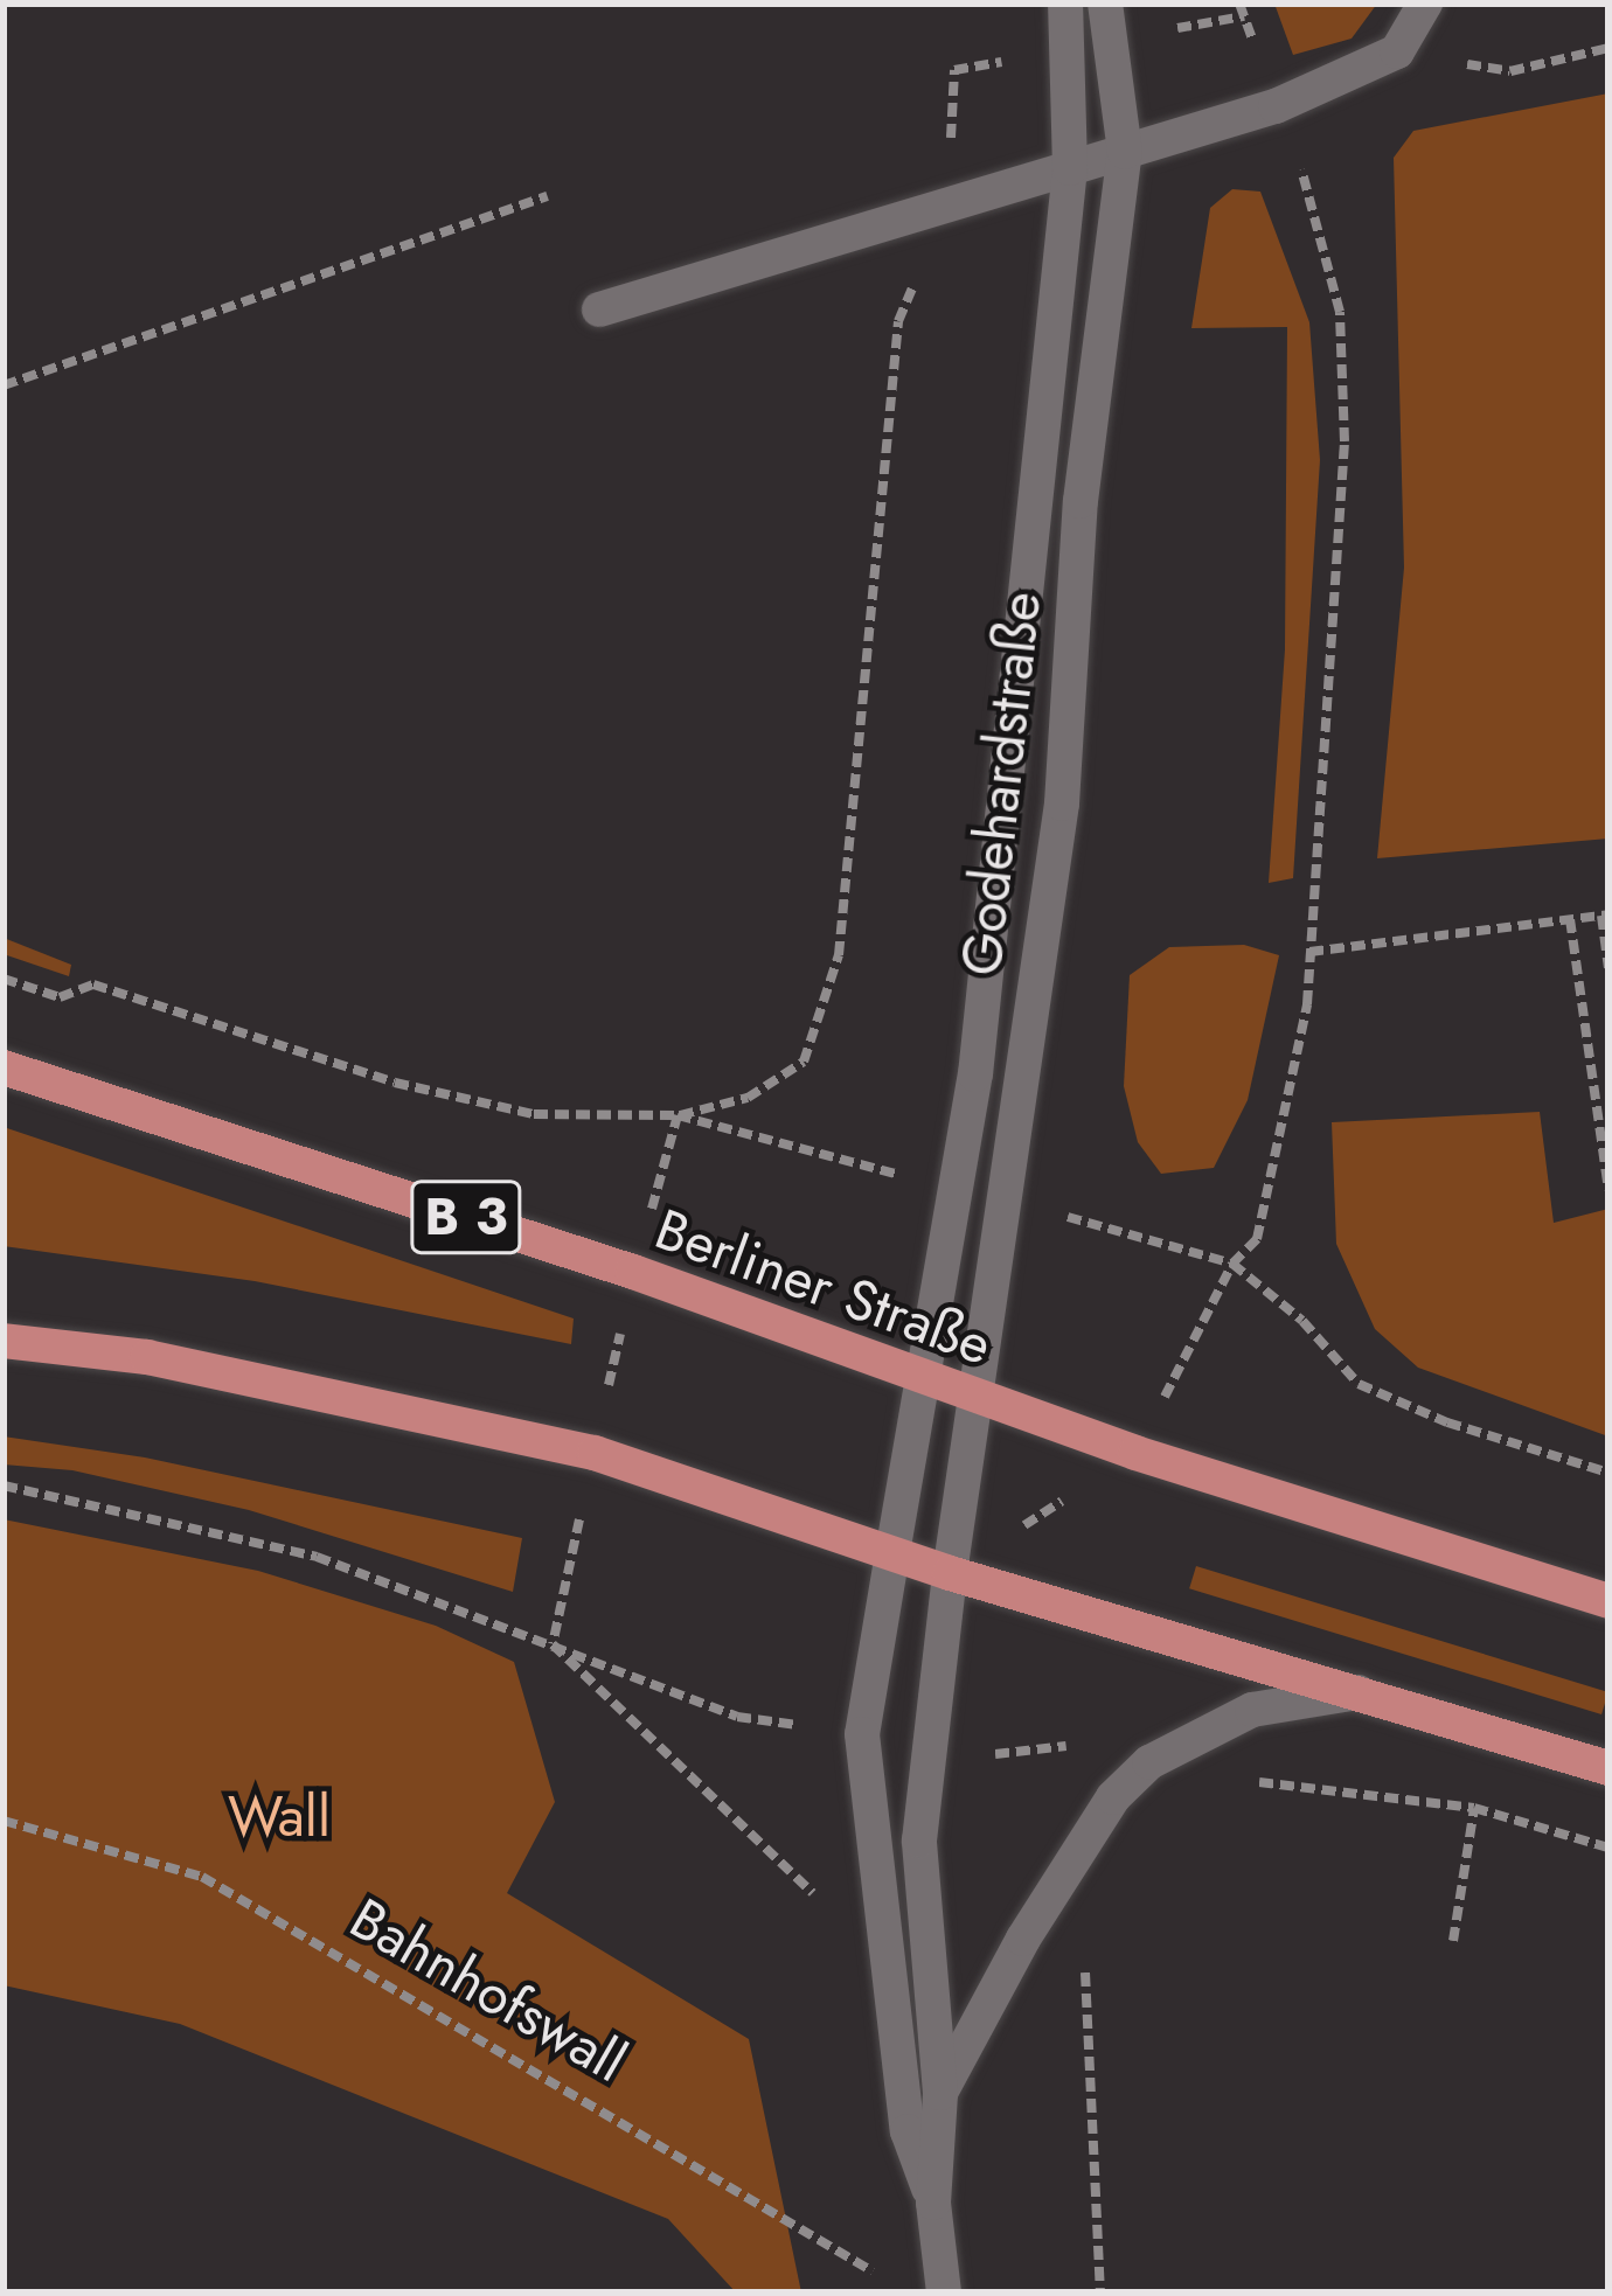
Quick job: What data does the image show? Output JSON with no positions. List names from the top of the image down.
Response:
{
  "streets": {
    "main road": ["B 3", "Berliner Straße"],
    "street": ["Godehardstraße"],
    "path": ["Bahnhofswall"]
  },
  "crossings": [
    ["Godehardstraße", "Berliner Straße"]
  ],
  "parks": ["Wall"]
}
